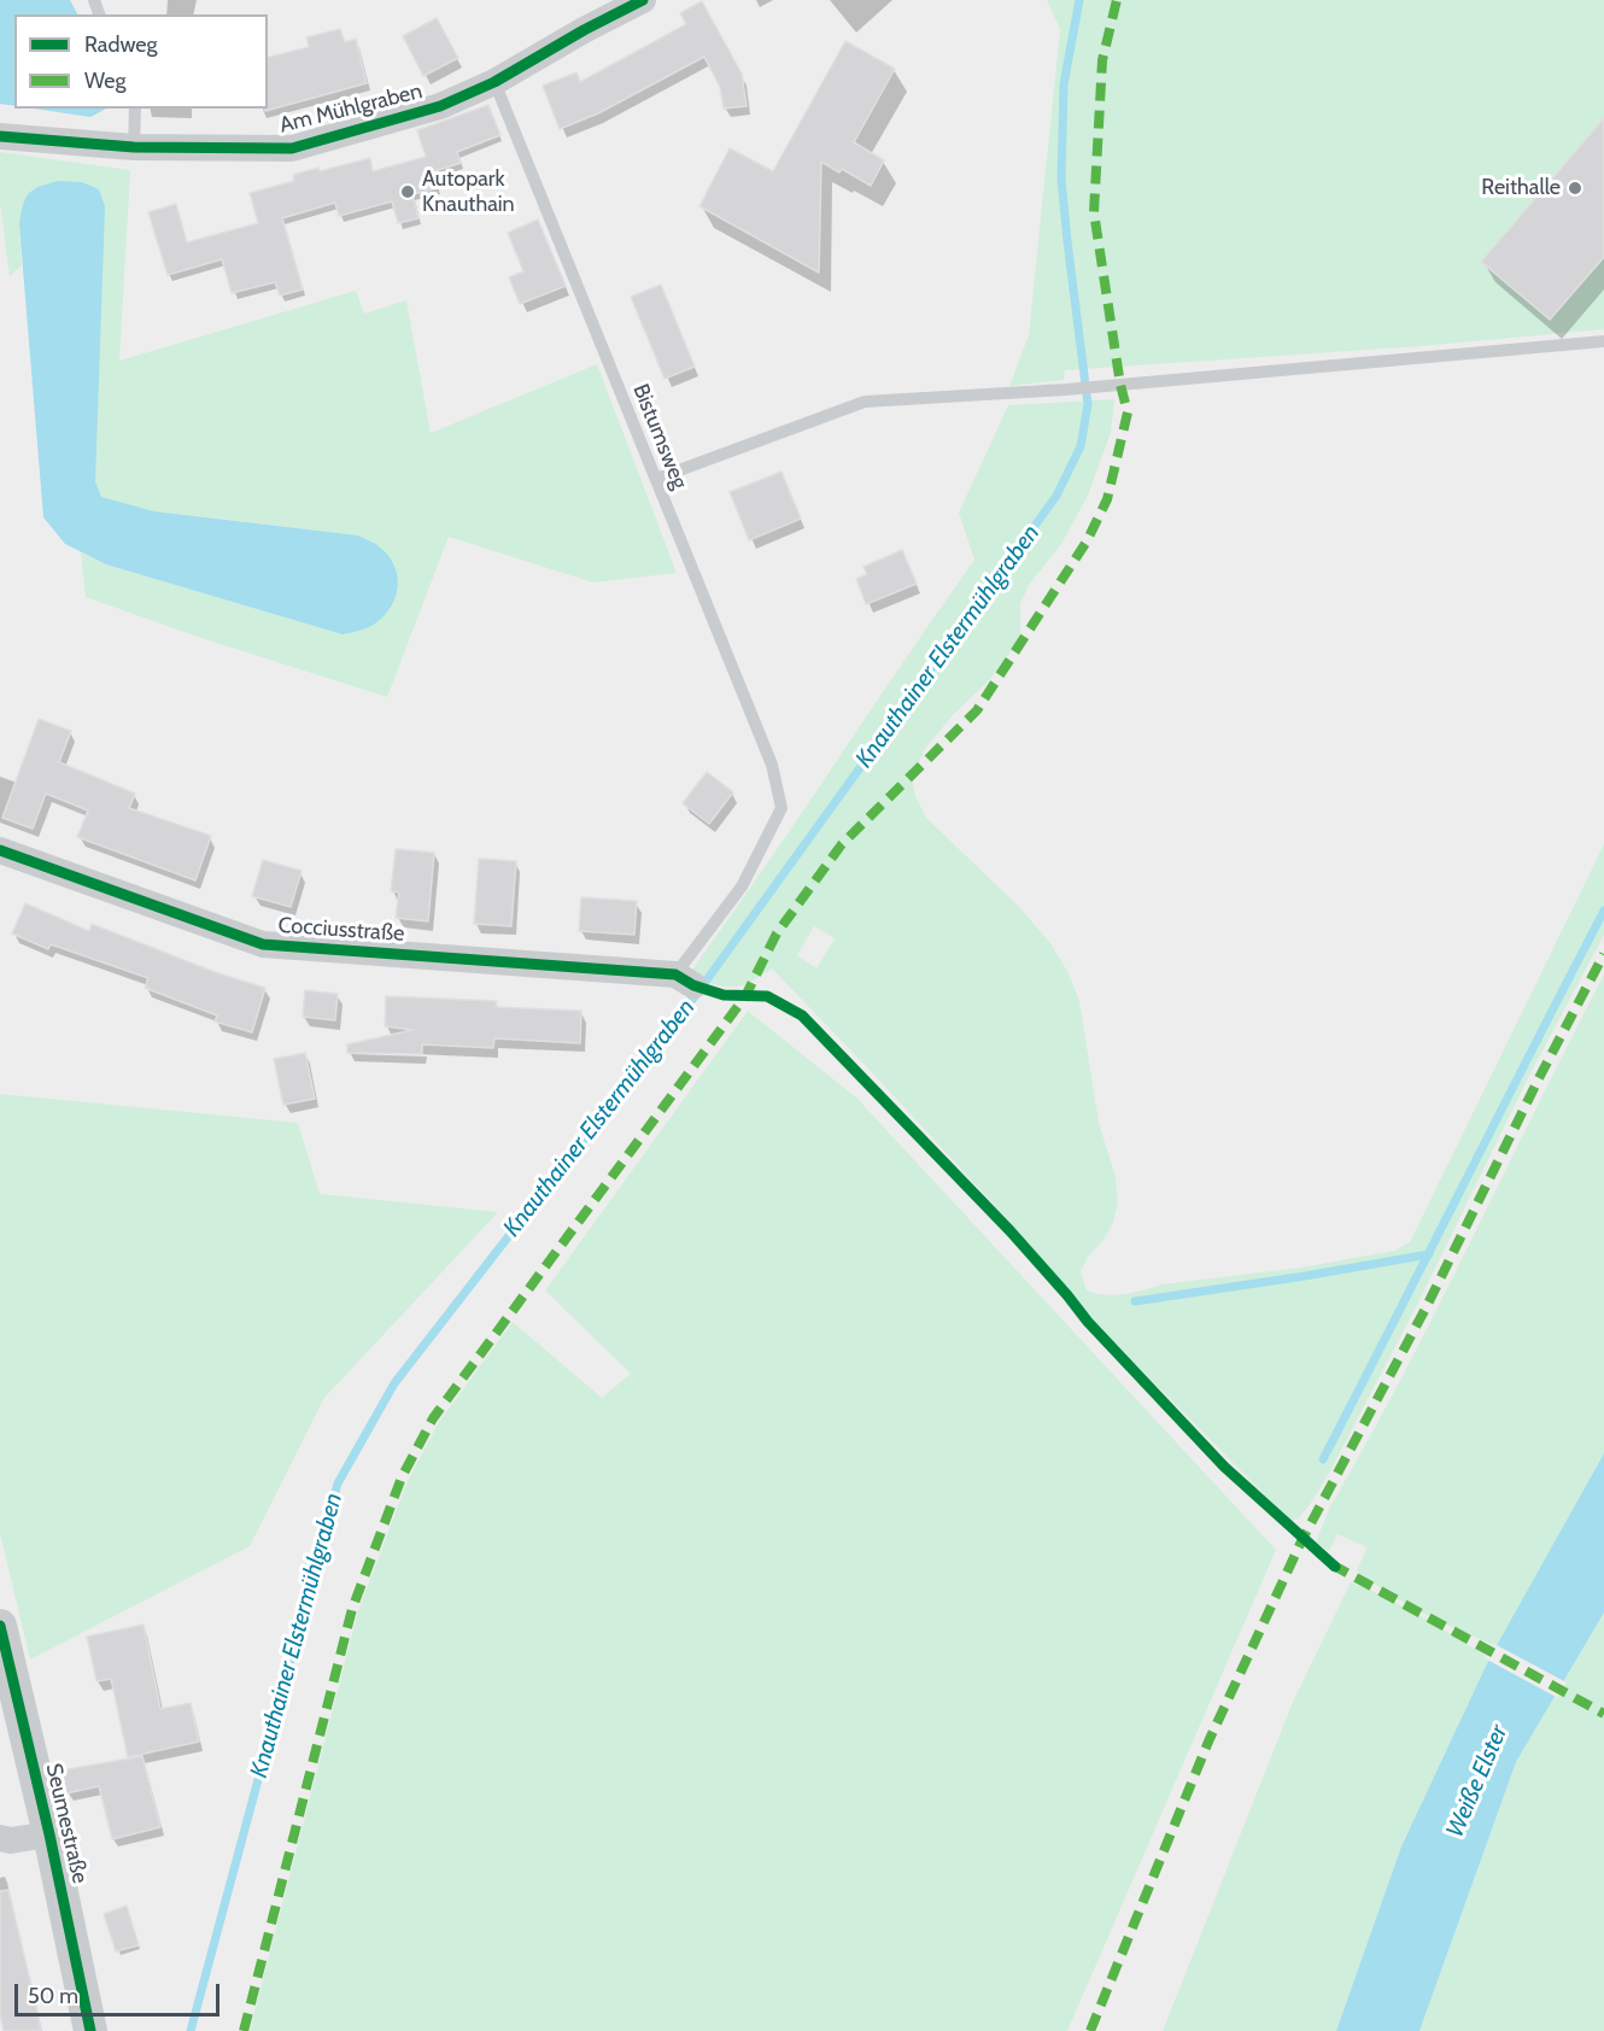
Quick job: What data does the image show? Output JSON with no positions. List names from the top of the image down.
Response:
{
  "streets": {
    "street": ["Am Mühlgraben", "Cocciusstraße", "Seumestraße"],
    "lane": ["Bistumsweg"]
  },
  "crossings": [
    ["Am Mühlgraben", "Bistumsweg"],
    ["Bistumsweg", "Cocciusstraße"]
  ],
  "water": ["Knauthainer Elstermühlgraben", "Weiße Elster"],
  "places": ["Reithalle", "Autopark Knauthain"],
  "legend": ["Radweg", "Weg"],
  "scale_bar": "50 m"
}
